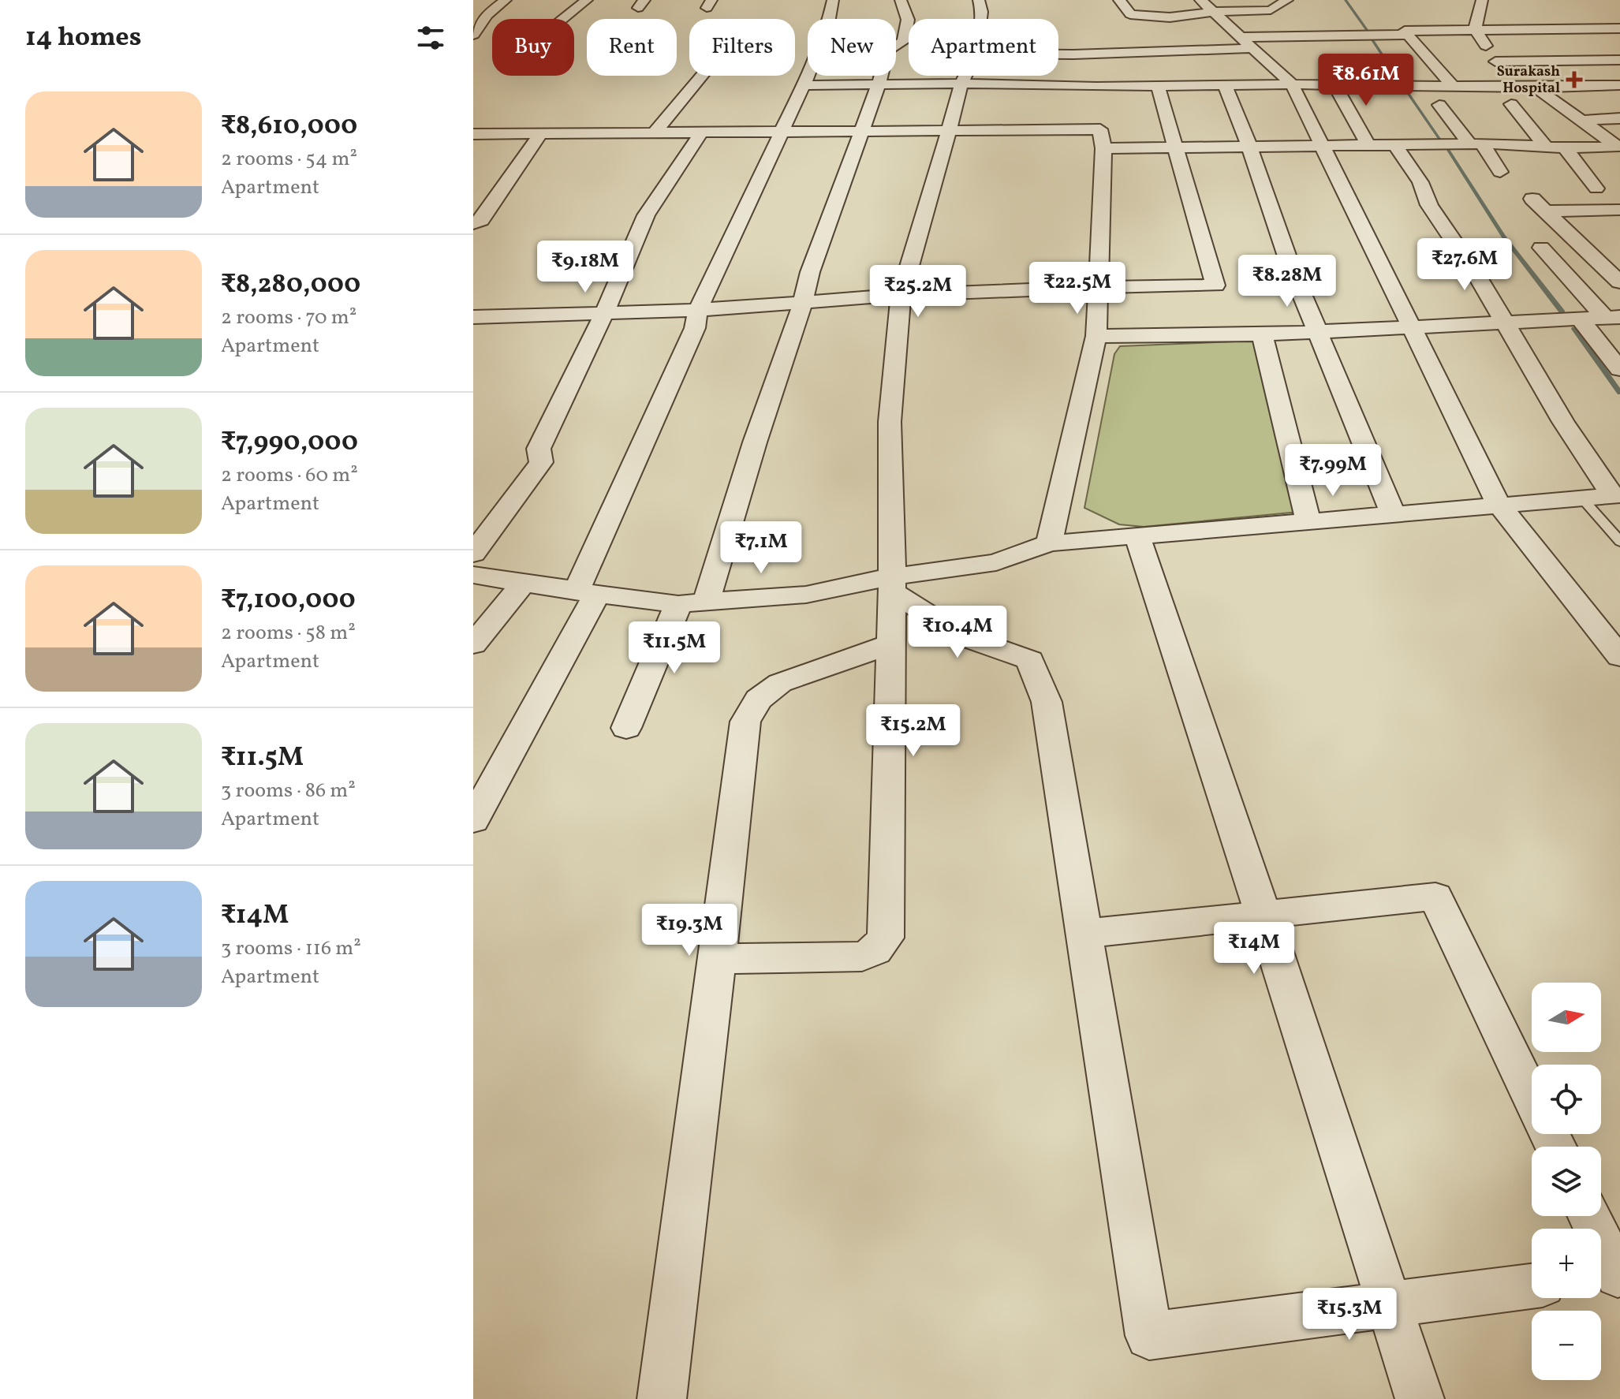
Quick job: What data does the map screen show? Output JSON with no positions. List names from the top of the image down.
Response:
{
  "places": {
    "health": ["Surakash Hospital"]
  },
  "north": "right",
  "page": {
    "heading": "14 homes",
    "chip": [
      "Buy",
      "Rent",
      "Filters",
      "New",
      "Apartment"
    ],
    "price": [
      "₹8.61M",
      "₹27.6M",
      "₹9.18M",
      "₹8.28M",
      "₹22.5M",
      "₹25.2M",
      "₹7.99M",
      "₹7.1M",
      "₹10.4M",
      "₹11.5M",
      "₹15.2M",
      "₹19.3M",
      "₹14M",
      "₹15.3M"
    ],
    "list": [
      {
        "name": "₹8,610,000",
        "note": "2 rooms · 54 m² · Apartment"
      },
      {
        "name": "₹8,280,000",
        "note": "2 rooms · 70 m² · Apartment"
      },
      {
        "name": "₹7,990,000",
        "note": "2 rooms · 60 m² · Apartment"
      },
      {
        "name": "₹7,100,000",
        "note": "2 rooms · 58 m² · Apartment"
      },
      {
        "name": "₹11.5M",
        "note": "3 rooms · 86 m² · Apartment"
      },
      {
        "name": "₹14M",
        "note": "3 rooms · 116 m² · Apartment"
      }
    ],
    "map_buttons": ["+", "−"]
  }
}
